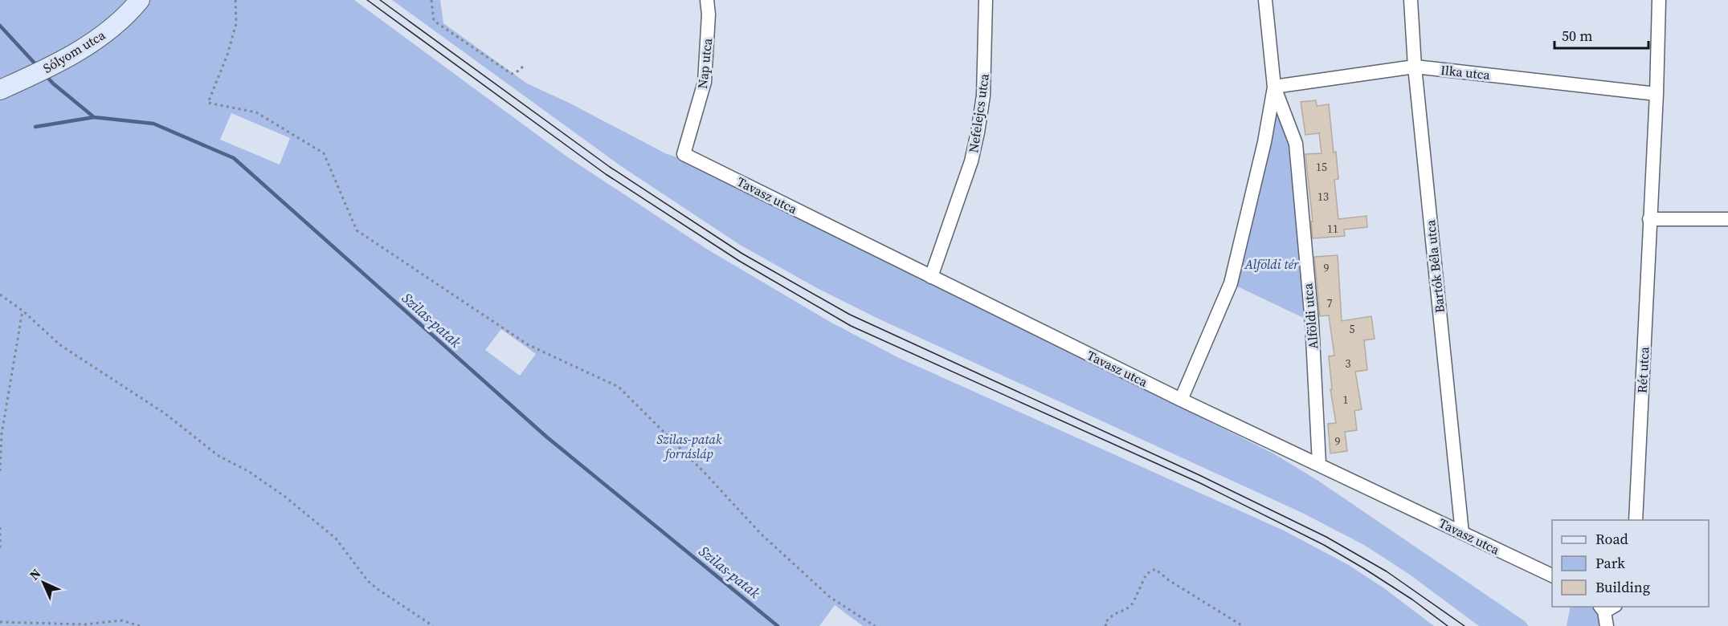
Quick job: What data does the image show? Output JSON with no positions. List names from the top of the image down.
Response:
{
  "streets": {
    "street": [
      "Sólyom utca",
      "Nap utca",
      "Ilka utca",
      "Nefelejcs utca",
      "Tavasz utca",
      "Bartók Béla utca",
      "Alföldi utca",
      "Rét utca"
    ]
  },
  "crossings": [
    ["Nap utca", "Tavasz utca"],
    ["Ilka utca", "Bartók Béla utca"],
    ["Ilka utca", "Alföldi utca"],
    ["Ilka utca", "Rét utca"],
    ["Nefelejcs utca", "Tavasz utca"],
    ["Tavasz utca", "Bartók Béla utca"],
    ["Tavasz utca", "Alföldi utca"]
  ],
  "water": ["Szilas-patak"],
  "parks": ["Alföldi tér", "Szilas-patak forrásláp"],
  "house_numbers": [
    "15",
    "13",
    "11",
    "9",
    "7",
    "5",
    "3",
    "1",
    "9"
  ],
  "legend": ["Road", "Park", "Building"],
  "scale_bar": "50 m",
  "north": "top left"
}
